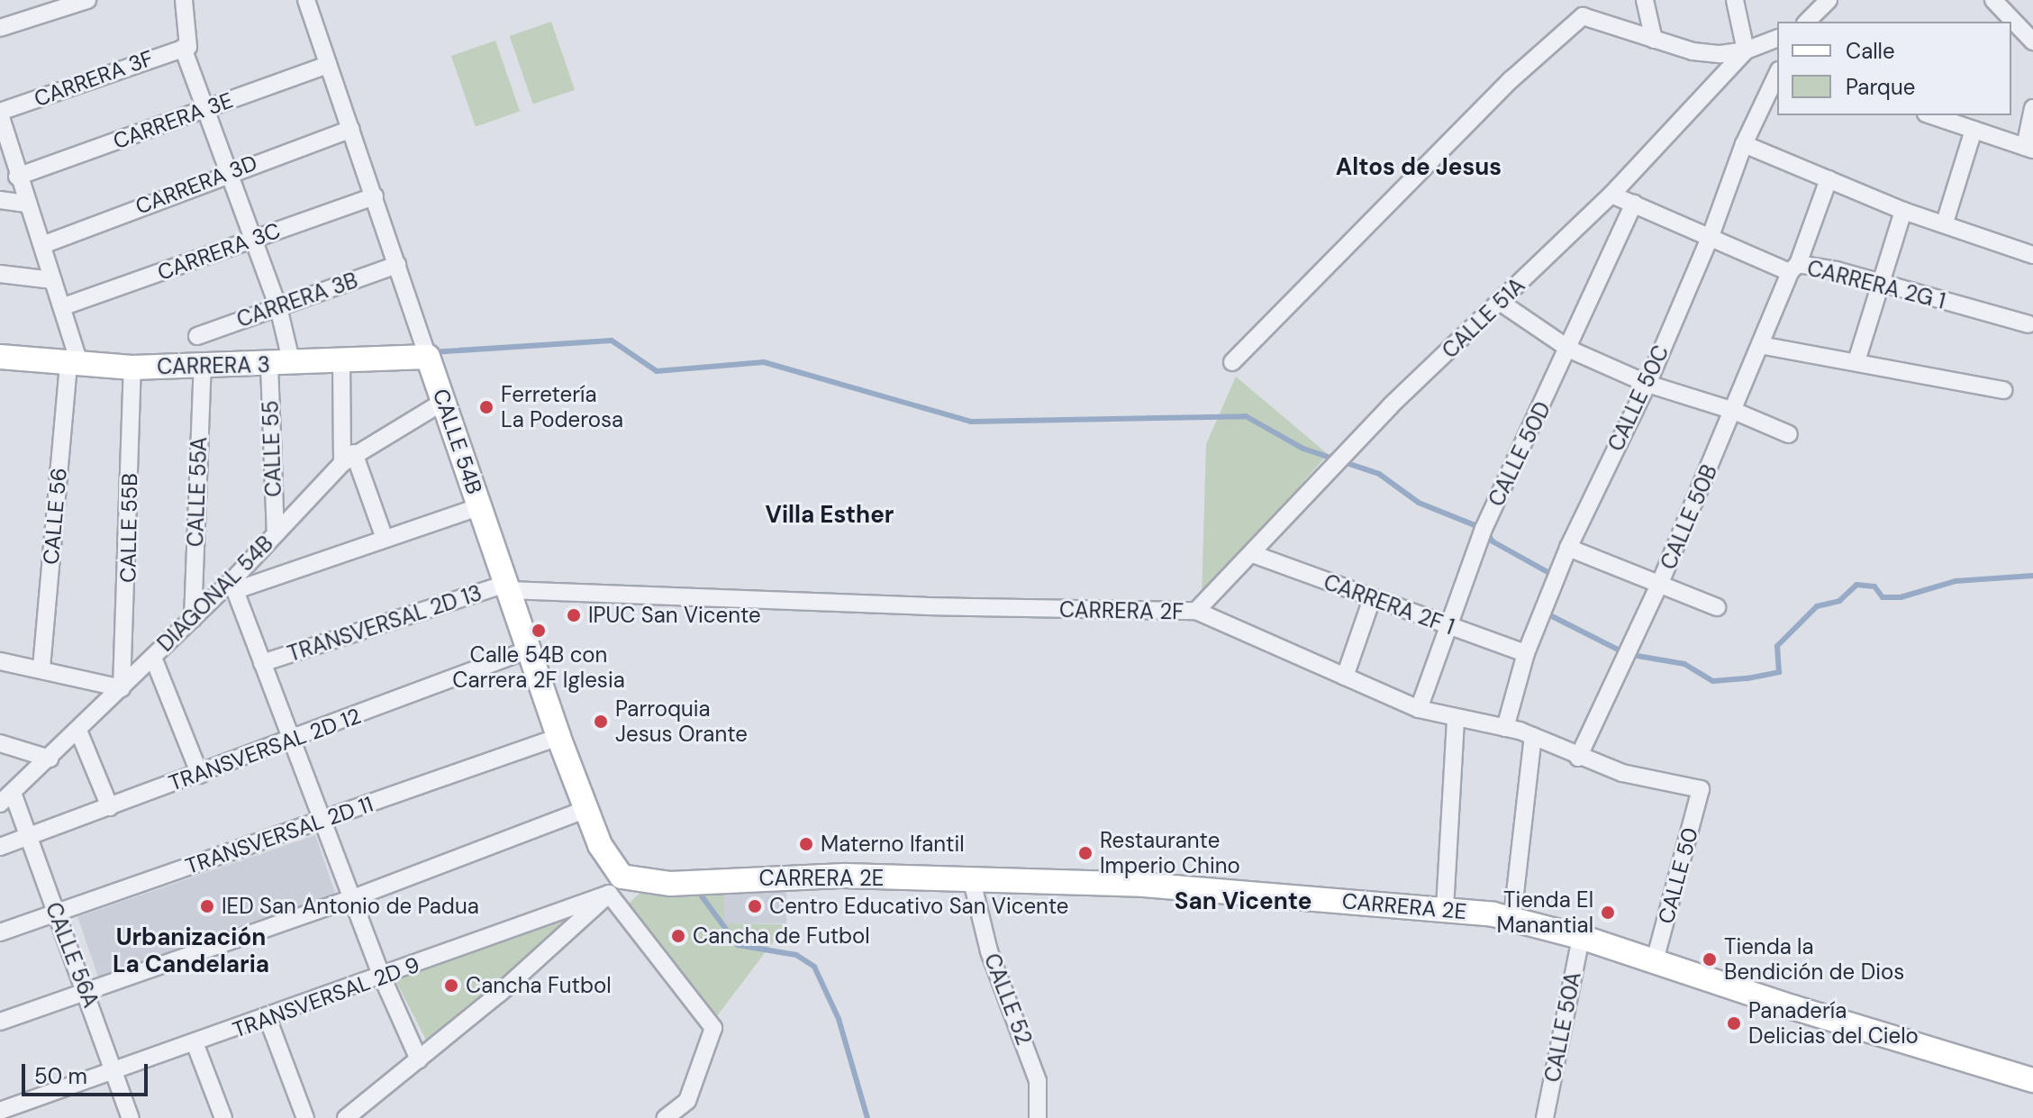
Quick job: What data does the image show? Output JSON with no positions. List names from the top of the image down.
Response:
{
  "streets": {
    "street": [
      "CARRERA 3F",
      "CARRERA 3E",
      "CARRERA 3D",
      "CARRERA 3C",
      "CARRERA 2G 1",
      "CARRERA 3B",
      "CALLE 51A",
      "CARRERA 3",
      "CALLE 50C",
      "CALLE 54B",
      "CALLE 55",
      "CALLE 50D",
      "CALLE 55A",
      "CALLE 56",
      "CALLE 50B",
      "CALLE 55B",
      "DIAGONAL 54B",
      "CARRERA 2F 1",
      "CARRERA 2F",
      "TRANSVERSAL 2D 13",
      "TRANSVERSAL 2D 12",
      "TRANSVERSAL 2D 11",
      "CALLE 50",
      "CARRERA 2E",
      "CALLE 56A",
      "TRANSVERSAL 2D 9",
      "CALLE 52",
      "CALLE 50A"
    ]
  },
  "crossings": [
    ["CARRERA 3F", "CALLE 55"],
    ["CARRERA 3E", "CALLE 54B"],
    ["CARRERA 3E", "CALLE 55"],
    ["CARRERA 3D", "CALLE 54B"],
    ["CARRERA 3D", "CALLE 55"],
    ["CARRERA 3C", "CALLE 54B"],
    ["CARRERA 3C", "CALLE 55"],
    ["CARRERA 2G 1", "CALLE 51A"],
    ["CARRERA 2G 1", "CALLE 50C"],
    ["CARRERA 2G 1", "CALLE 50D"],
    ["CARRERA 2G 1", "CALLE 50B"],
    ["CARRERA 3B", "CALLE 54B"],
    ["CARRERA 3B", "CALLE 55"],
    ["CALLE 51A", "CARRERA 2F 1"],
    ["CALLE 51A", "CARRERA 2F"],
    ["CARRERA 3", "CALLE 54B"],
    ["CARRERA 3", "CALLE 55"],
    ["CARRERA 3", "CALLE 55A"],
    ["CARRERA 3", "CALLE 56"],
    ["CARRERA 3", "CALLE 55B"],
    ["CALLE 50C", "CARRERA 2F 1"],
    ["CALLE 50C", "CARRERA 2F"],
    ["CALLE 54B", "DIAGONAL 54B"],
    ["CALLE 54B", "CARRERA 2F"],
    ["CALLE 54B", "TRANSVERSAL 2D 13"],
    ["CALLE 54B", "TRANSVERSAL 2D 12"],
    ["CALLE 54B", "TRANSVERSAL 2D 11"],
    ["CALLE 54B", "CARRERA 2E"],
    ["CALLE 54B", "TRANSVERSAL 2D 9"],
    ["CALLE 55", "DIAGONAL 54B"],
    ["CALLE 50D", "CARRERA 2F 1"],
    ["CALLE 50D", "CARRERA 2F"],
    ["CALLE 55A", "DIAGONAL 54B"],
    ["CALLE 50B", "CARRERA 2F"],
    ["CALLE 55B", "DIAGONAL 54B"],
    ["DIAGONAL 54B", "CALLE 56A"],
    ["CARRERA 2F", "TRANSVERSAL 2D 13"],
    ["CARRERA 2F", "CALLE 50"],
    ["TRANSVERSAL 2D 12", "CALLE 56A"],
    ["TRANSVERSAL 2D 11", "CALLE 56A"],
    ["CALLE 50", "CARRERA 2E"],
    ["CARRERA 2E", "TRANSVERSAL 2D 9"],
    ["CARRERA 2E", "CALLE 52"],
    ["CARRERA 2E", "CALLE 50A"],
    ["CALLE 56A", "TRANSVERSAL 2D 9"]
  ],
  "districts": [
    "Altos de Jesus",
    "Villa Esther",
    "San Vicente",
    "Urbanización La Candelaria"
  ],
  "places": [
    "Ferretería La Poderosa",
    "IPUC San Vicente",
    "Calle 54B con Carrera 2F Iglesia",
    "Parroquia Jesus Orante",
    "Materno Ifantil",
    "Restaurante Imperio Chino",
    "IED San Antonio de Padua",
    "Centro Educativo San Vicente",
    "Tienda El Manantial",
    "Cancha de Futbol",
    "Tienda la Bendición de Dios",
    "Cancha Futbol",
    "Panadería Delicias del Cielo"
  ],
  "legend": ["Calle", "Parque"],
  "scale_bar": "50 m"
}
